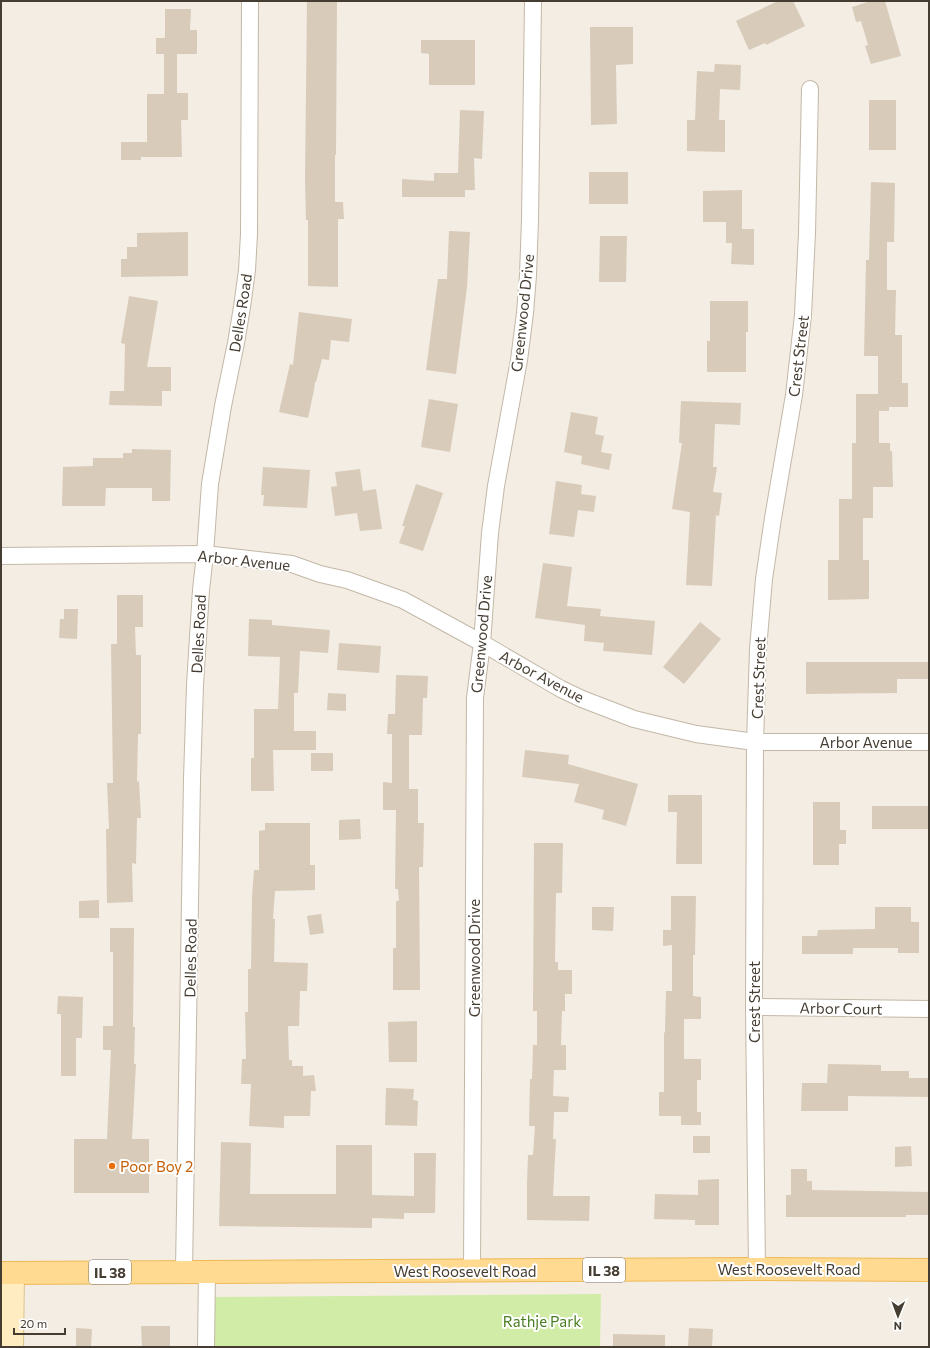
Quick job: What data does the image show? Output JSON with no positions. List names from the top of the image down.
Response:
{
  "streets": {
    "main road": ["West Roosevelt Road", "IL 38"],
    "street": [
      "Delles Road",
      "Greenwood Drive",
      "Crest Street",
      "Arbor Avenue",
      "Arbor Court"
    ]
  },
  "crossings": [
    ["Delles Road", "Arbor Avenue"],
    ["Delles Road", "West Roosevelt Road"],
    ["Greenwood Drive", "Arbor Avenue"],
    ["Greenwood Drive", "West Roosevelt Road"],
    ["Crest Street", "Arbor Avenue"],
    ["Crest Street", "Arbor Court"],
    ["Crest Street", "West Roosevelt Road"]
  ],
  "parks": ["Rathje Park"],
  "places": ["Poor Boy 2"],
  "scale_bar": "20 m",
  "north": "bottom"
}
